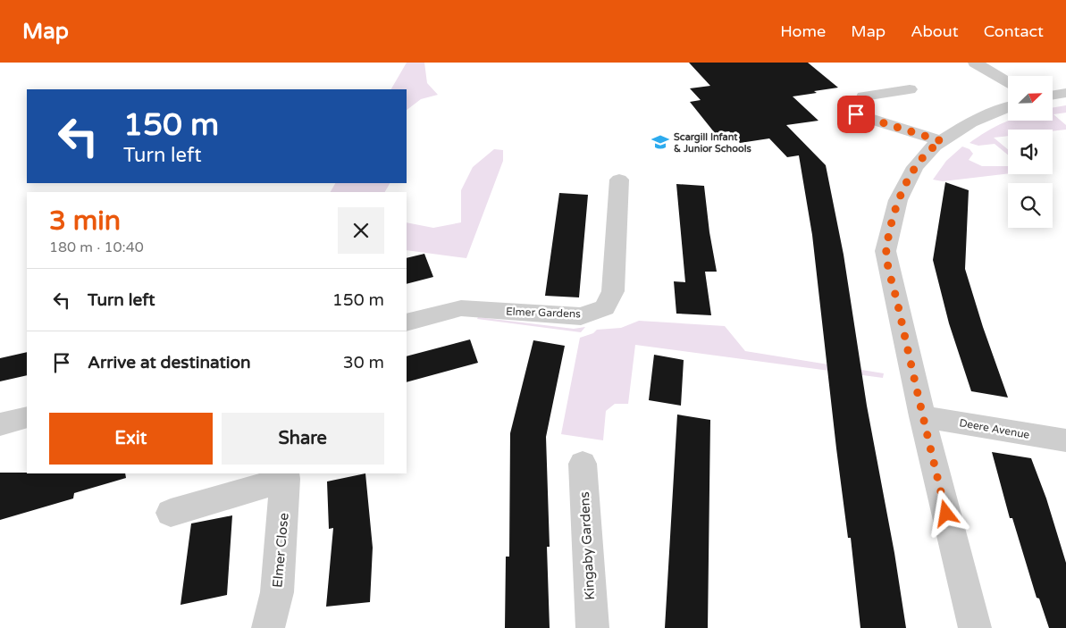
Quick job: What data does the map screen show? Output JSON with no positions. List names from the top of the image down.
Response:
{
  "streets": {
    "street": [
      "Elmer Gardens",
      "Deere Avenue",
      "Kingaby Gardens",
      "Elmer Close"
    ]
  },
  "places": {
    "school or university": ["Scargill Infant & Junior Schools"]
  },
  "north": "top right",
  "page": {
    "header": "Map",
    "nav": [
      "Home",
      "Map",
      "About",
      "Contact"
    ],
    "turn": ["150 m", "Turn left"],
    "heading": ["3 min", "180 m · 10:40"],
    "list": [
      {
        "name": "Turn left",
        "value": "150 m"
      },
      {
        "name": "Arrive at destination",
        "value": "30 m"
      }
    ],
    "buttons": ["Exit", "Share"]
  }
}
